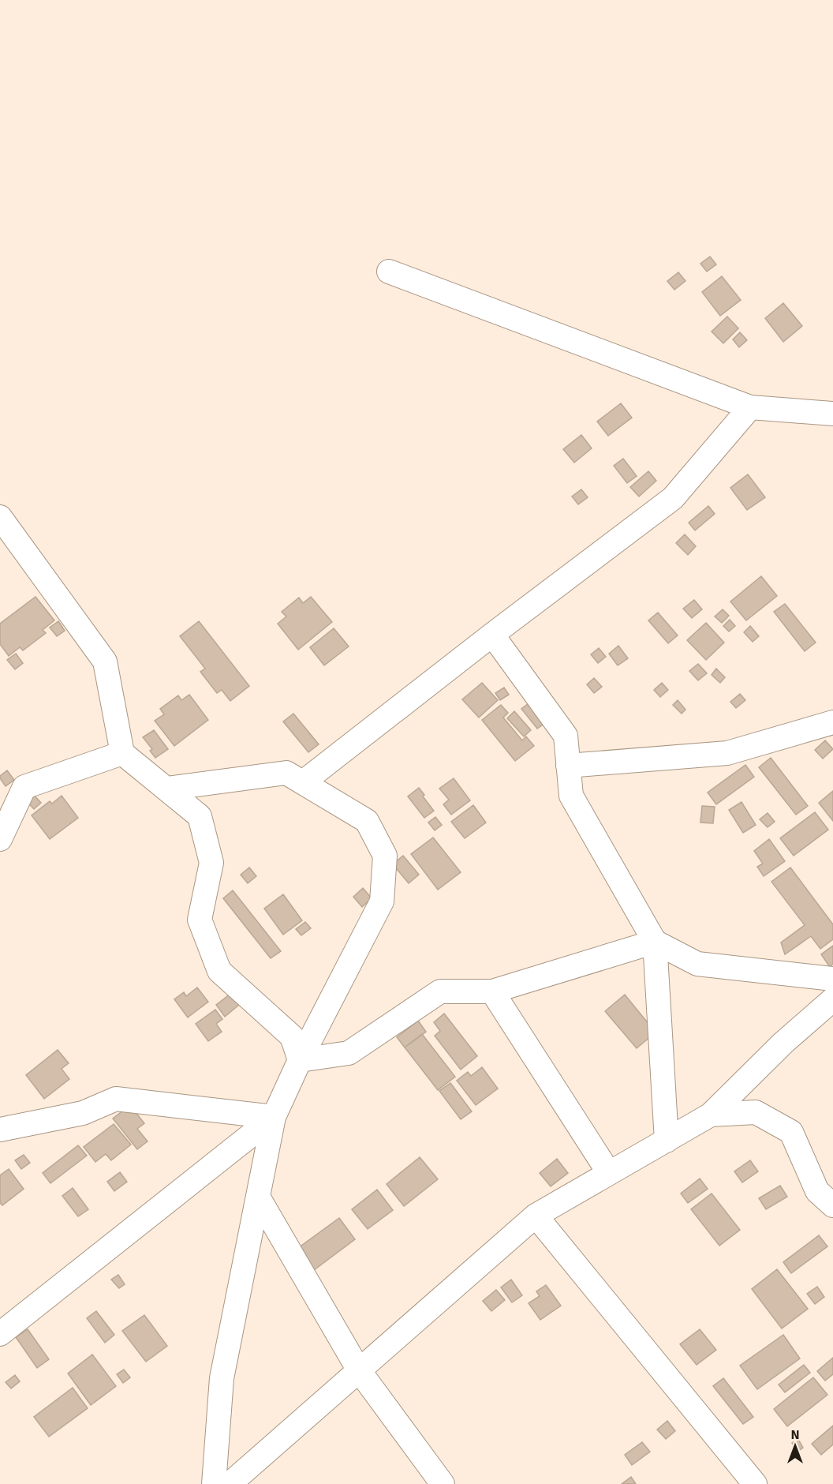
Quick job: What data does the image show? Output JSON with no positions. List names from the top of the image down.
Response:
{
  "north": "top"
}
